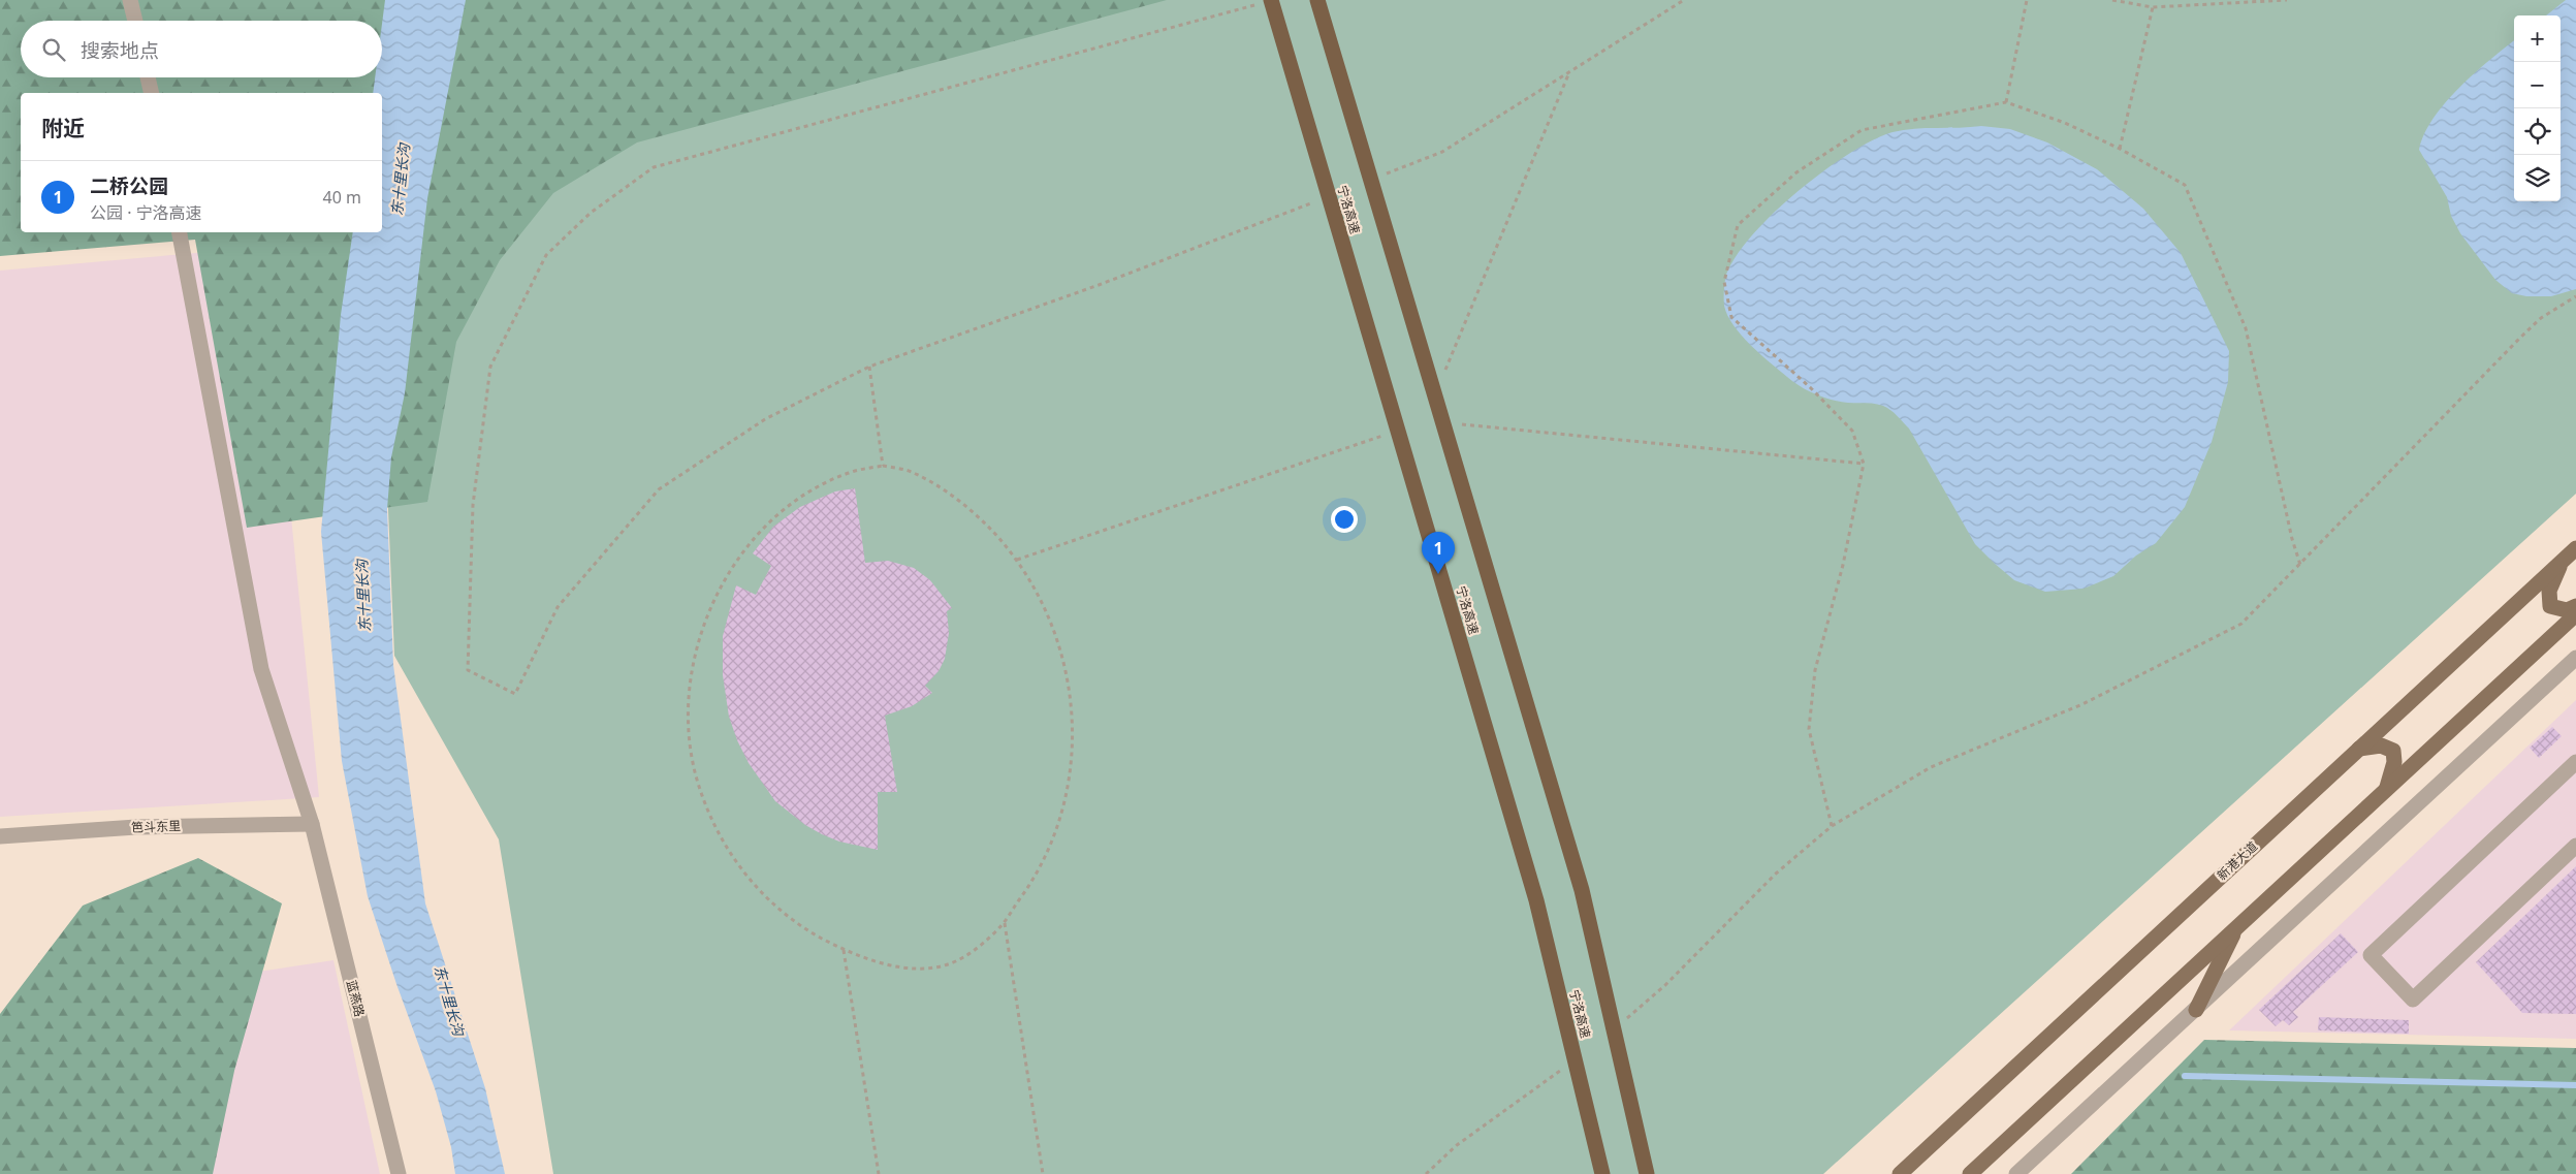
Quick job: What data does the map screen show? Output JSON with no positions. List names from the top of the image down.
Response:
{
  "streets": {
    "highway": ["宁洛高速"],
    "main road": ["新港大道"],
    "street": ["笆斗东里", "蓝燕路"]
  },
  "crossings": [
    ["笆斗东里", "蓝燕路"]
  ],
  "water": ["东十里长沟"],
  "page": {
    "map_buttons": ["+", "−"],
    "search": "搜索地点",
    "heading": "附近",
    "list": [
      {
        "mark": "1",
        "name": "二桥公园",
        "note": "公园 · 宁洛高速",
        "value": "40 m"
      }
    ],
    "pins": "1"
  }
}
